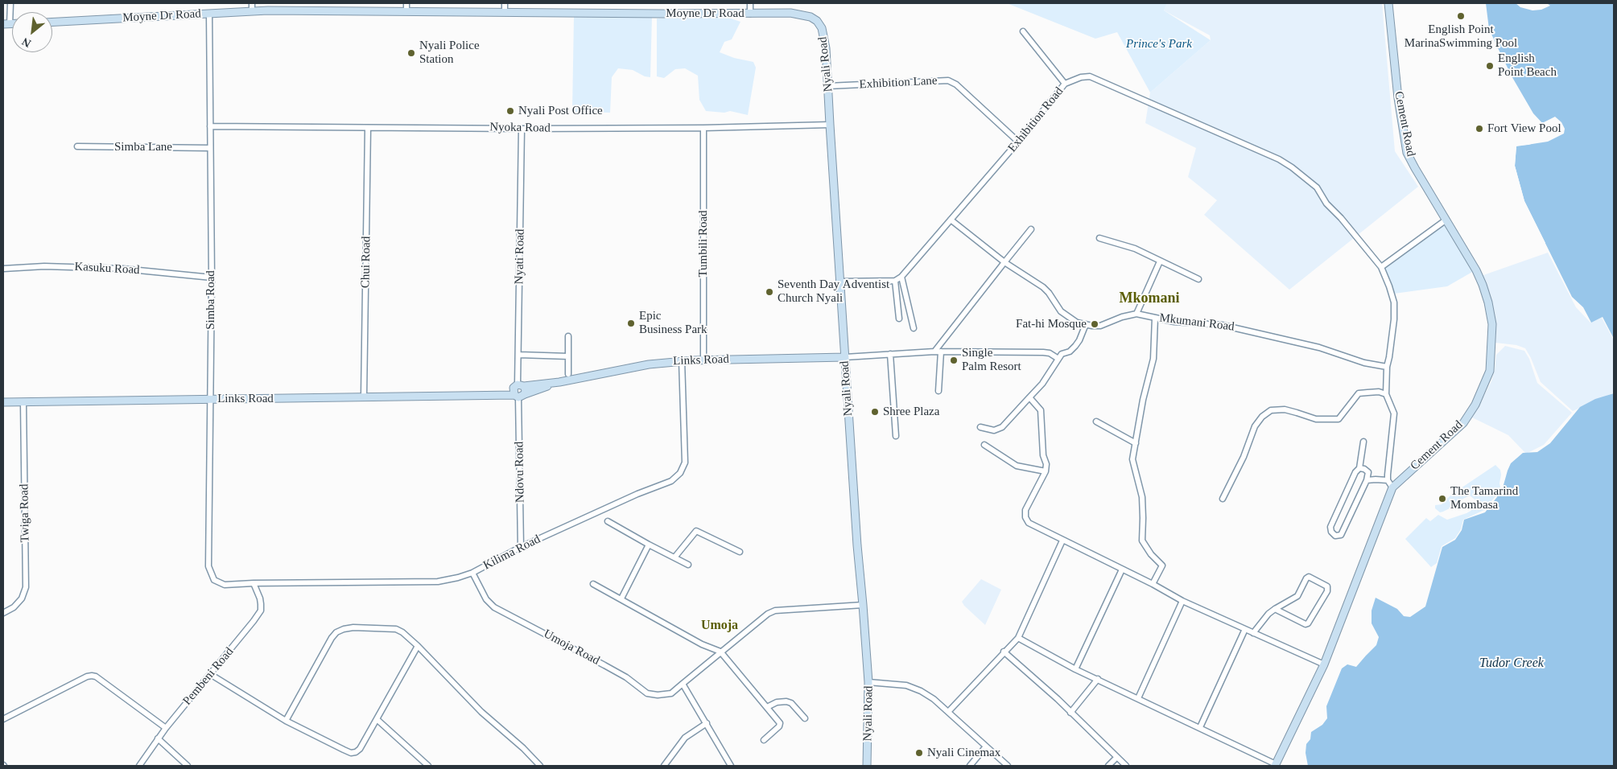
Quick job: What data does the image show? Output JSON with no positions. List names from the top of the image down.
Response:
{
  "streets": {
    "main road": [
      "Moyne Dr Road",
      "Nyali Road",
      "Cement Road",
      "Links Road"
    ],
    "street": [
      "Exhibition Lane",
      "Exhibition Road",
      "Nyoka Road",
      "Simba Lane",
      "Tumbili Road",
      "Nyati Road",
      "Chui Road",
      "Kasuku Road",
      "Simba Road",
      "Mkumani Road",
      "Ndovu Road",
      "Twiga Road",
      "Kilima Road",
      "Umoja Road",
      "Pembeni Road"
    ]
  },
  "crossings": [
    ["Moyne Dr Road", "Nyali Road"],
    ["Moyne Dr Road", "Simba Road"],
    ["Nyali Road", "Exhibition Lane"],
    ["Nyali Road", "Nyoka Road"],
    ["Nyali Road", "Links Road"],
    ["Nyali Road", "Umoja Road"],
    ["Exhibition Lane", "Exhibition Road"],
    ["Exhibition Road", "Mkumani Road"],
    ["Nyoka Road", "Tumbili Road"],
    ["Nyoka Road", "Nyati Road"],
    ["Nyoka Road", "Chui Road"],
    ["Nyoka Road", "Simba Road"],
    ["Simba Lane", "Simba Road"],
    ["Tumbili Road", "Links Road"],
    ["Nyati Road", "Links Road"],
    ["Nyati Road", "Ndovu Road"],
    ["Chui Road", "Links Road"],
    ["Kasuku Road", "Simba Road"],
    ["Simba Road", "Links Road"],
    ["Simba Road", "Kilima Road"],
    ["Links Road", "Ndovu Road"],
    ["Links Road", "Twiga Road"],
    ["Links Road", "Kilima Road"],
    ["Ndovu Road", "Kilima Road"],
    ["Kilima Road", "Umoja Road"],
    ["Kilima Road", "Pembeni Road"]
  ],
  "districts": ["Mkomani", "Umoja"],
  "water": ["Tudor Creek"],
  "parks": ["Prince's Park"],
  "places": [
    "English Point MarinaSwimming Pool",
    "Nyali Police Station",
    "English Point Beach",
    "Nyali Post Office",
    "Fort View Pool",
    "Seventh Day Adventist Church Nyali",
    "Epic Business Park",
    "Fat-hi Mosque",
    "Single Palm Resort",
    "Shree Plaza",
    "The Tamarind Mombasa",
    "Nyali Cinemax"
  ],
  "north": "bottom left"
}
